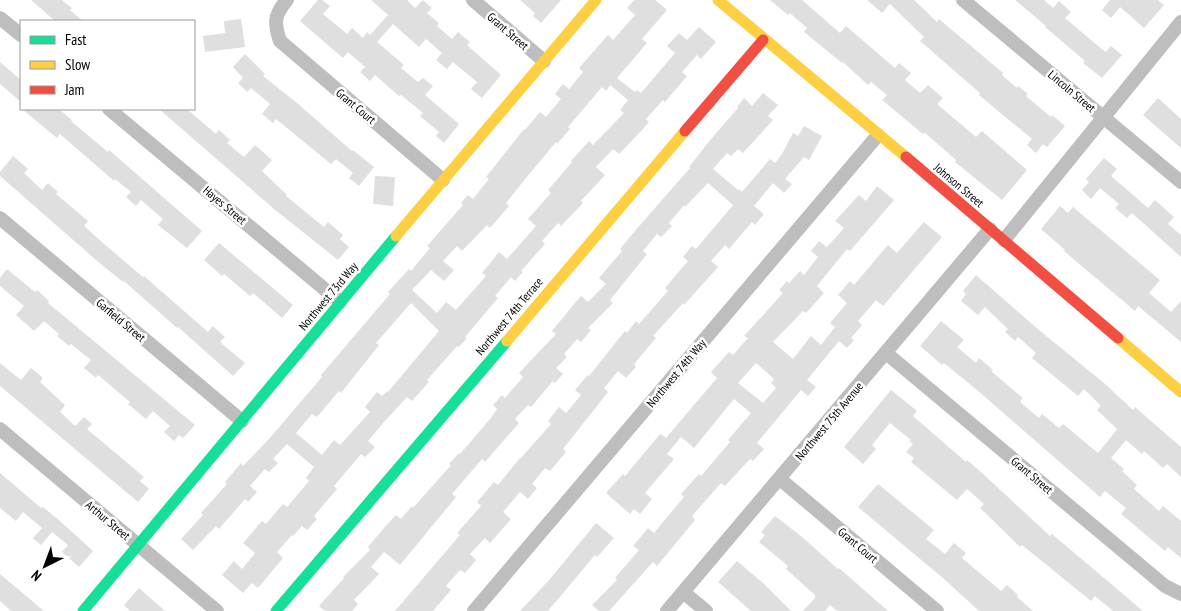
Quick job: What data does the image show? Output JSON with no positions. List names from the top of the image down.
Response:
{
  "streets": {
    "street": [
      "Grant Street",
      "Lincoln Street",
      "Grant Court",
      "Johnson Street",
      "Hayes Street",
      "Northwest 73rd Way",
      "Northwest 74th Terrace",
      "Garfield Street",
      "Northwest 74th Way",
      "Northwest 75th Avenue",
      "Arthur Street"
    ]
  },
  "crossings": [
    ["Grant Street", "Northwest 73rd Way"],
    ["Grant Street", "Northwest 75th Avenue"],
    ["Grant Court", "Northwest 73rd Way"],
    ["Grant Court", "Northwest 75th Avenue"],
    ["Johnson Street", "Northwest 74th Terrace"],
    ["Johnson Street", "Northwest 74th Way"],
    ["Johnson Street", "Northwest 75th Avenue"],
    ["Hayes Street", "Northwest 73rd Way"],
    ["Northwest 73rd Way", "Garfield Street"],
    ["Northwest 73rd Way", "Arthur Street"]
  ],
  "legend": ["Fast", "Slow", "Jam"],
  "north": "bottom left"
}
